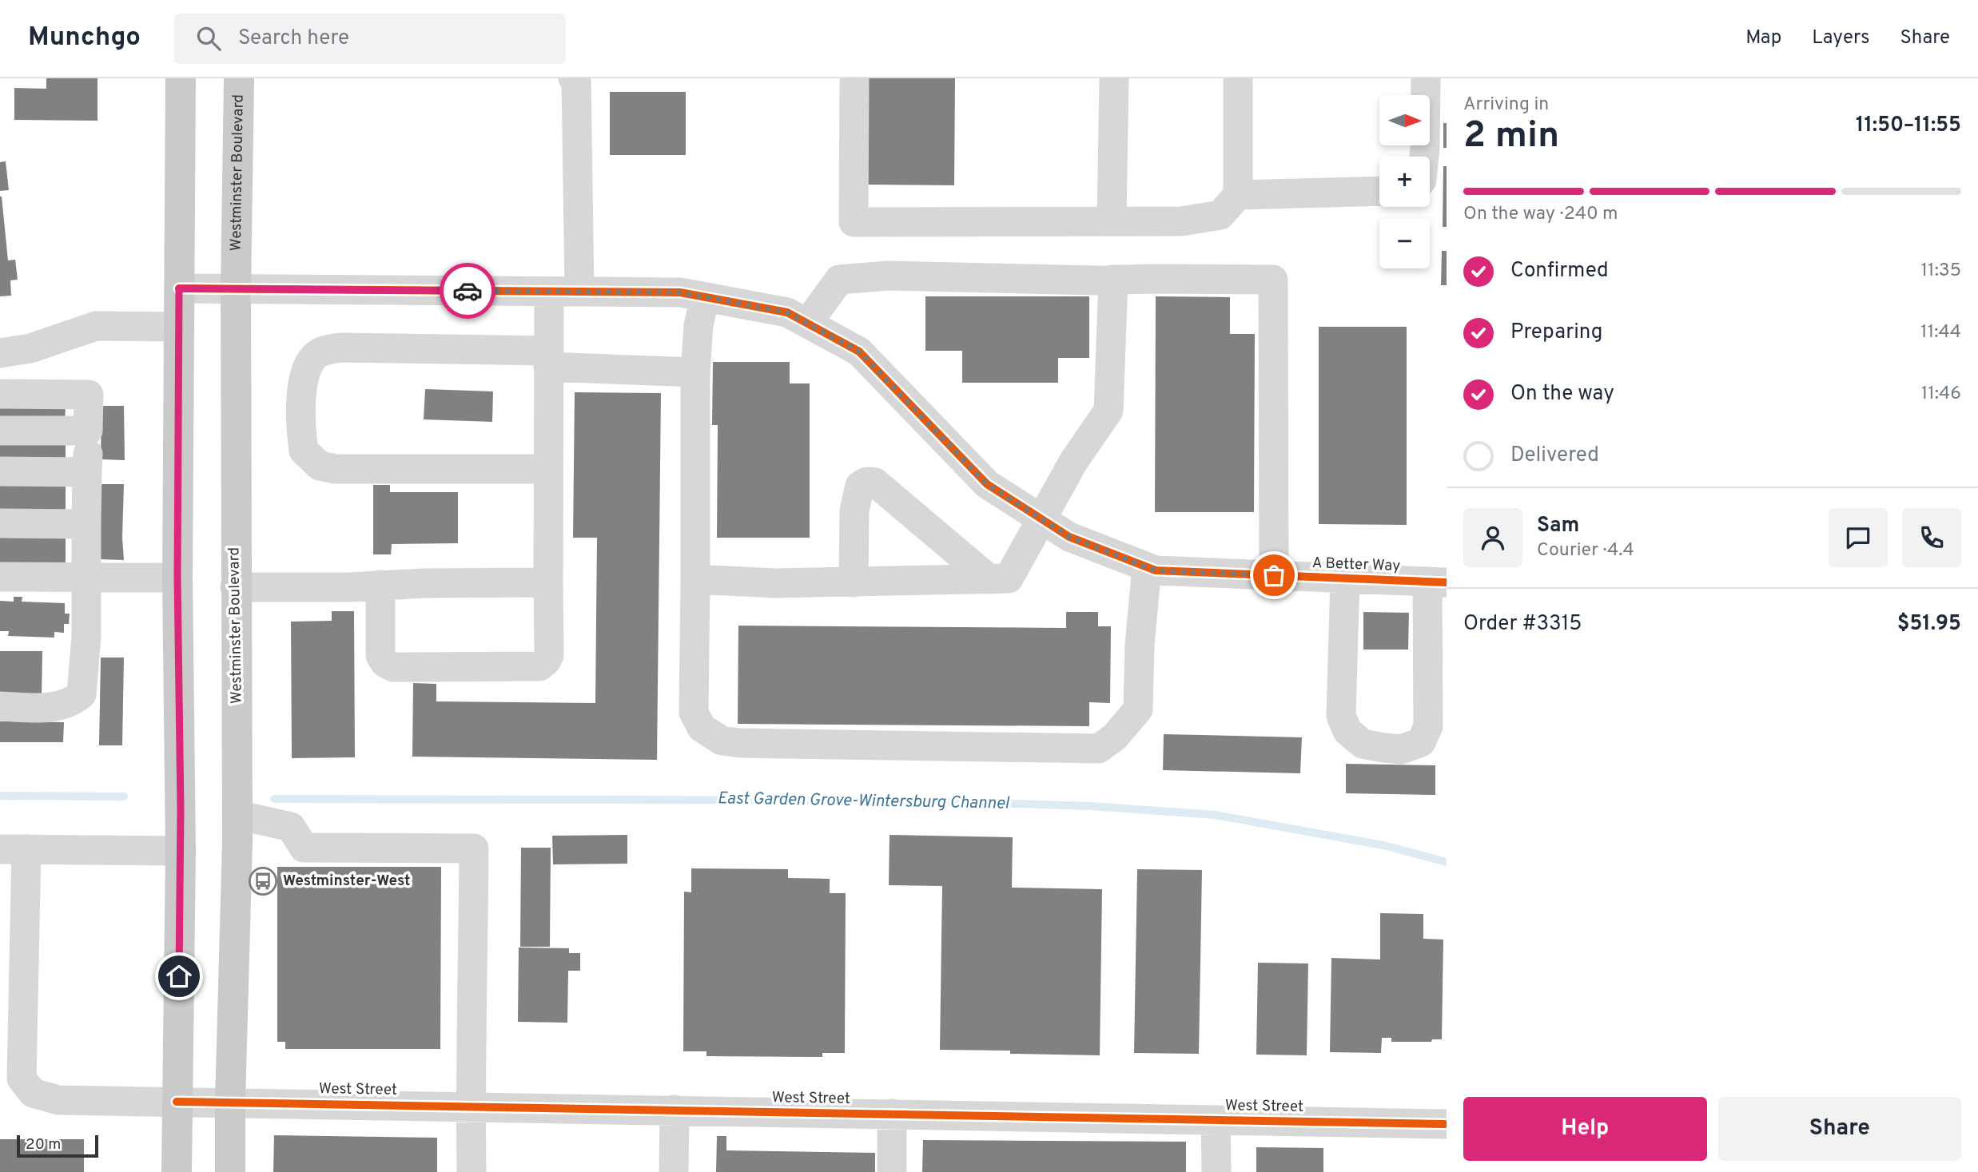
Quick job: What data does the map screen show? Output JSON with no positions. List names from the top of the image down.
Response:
{
  "streets": {
    "main road": ["Westminster Boulevard"],
    "street": ["A Better Way", "West Street"]
  },
  "crossings": [
    ["Westminster Boulevard", "A Better Way"],
    ["Westminster Boulevard", "West Street"]
  ],
  "water": ["East Garden Grove-Wintersburg Channel"],
  "places": {
    "bus stop": ["Westminster-West"]
  },
  "scale_bar": "20 m",
  "north": "right",
  "page": {
    "header": "Munchgo",
    "search": "Search here",
    "nav": ["Map", "Layers", "Share"],
    "heading": ["2 min", "Arriving in", "11:50–11:55"],
    "panel": [
      "Sam",
      "Courier · 4.4",
      "Order #3315",
      "$51.95"
    ],
    "map_buttons": ["+", "−"],
    "bar": "On the way · 240 m",
    "list": [
      ["Confirmed", "11:35"],
      ["Preparing", "11:44"],
      ["On the way", "11:46"],
      "Delivered"
    ],
    "buttons": ["Help", "Share"],
    "scale": "20 m"
  }
}
